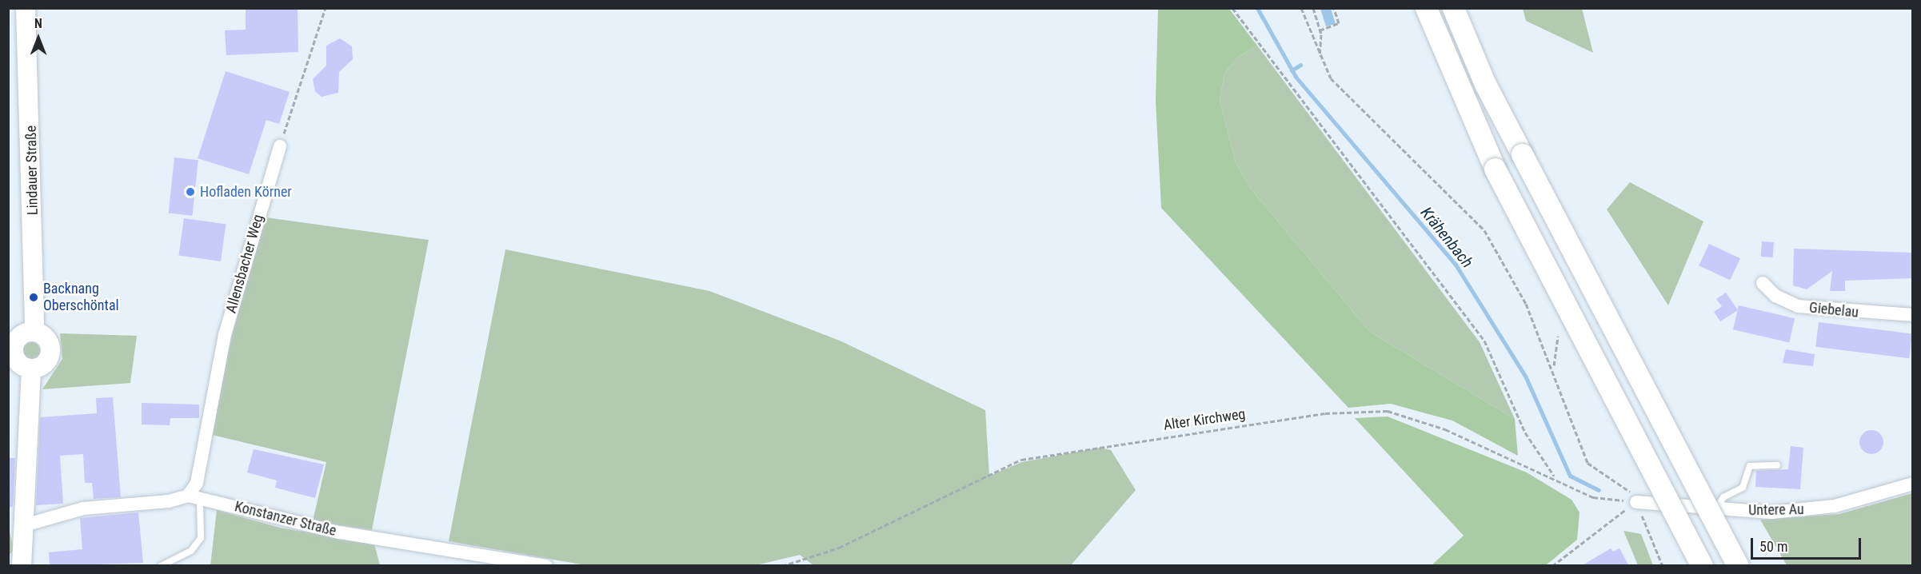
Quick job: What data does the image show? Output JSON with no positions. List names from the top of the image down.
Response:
{
  "streets": {
    "street": [
      "Lindauer Straße",
      "Allensbacher Weg",
      "Giebelau",
      "Untere Au",
      "Konstanzer Straße"
    ],
    "path": ["Alter Kirchweg"]
  },
  "crossings": [
    ["Allensbacher Weg", "Konstanzer Straße"],
    ["Alter Kirchweg", "Untere Au"]
  ],
  "water": ["Krähenbach"],
  "places": ["Hofladen Körner", "Backnang Oberschöntal"],
  "scale_bar": "50 m",
  "north": "top"
}
